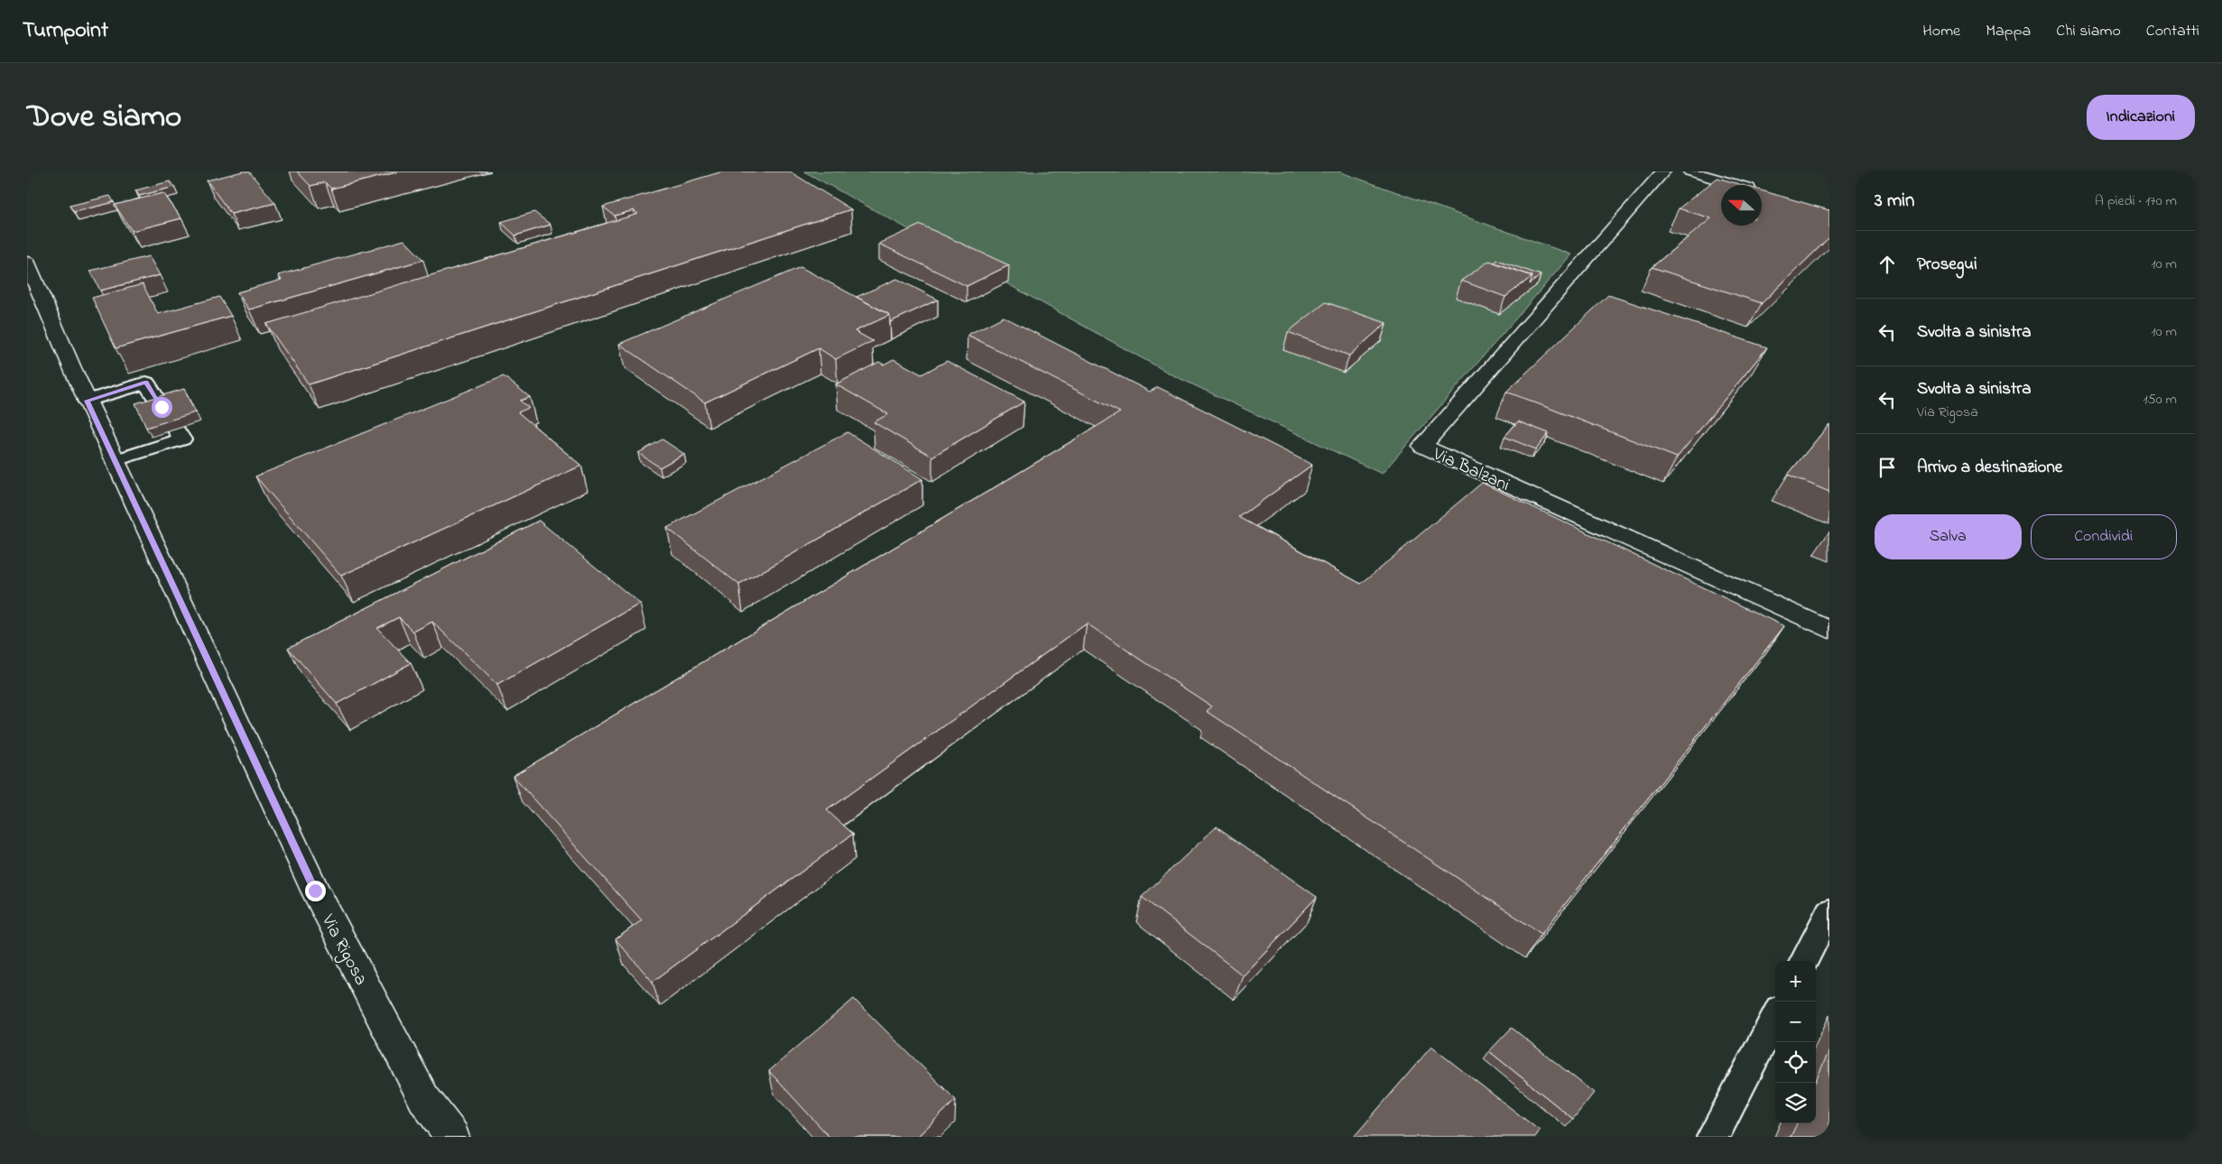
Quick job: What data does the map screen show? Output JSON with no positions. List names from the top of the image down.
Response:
{
  "streets": {
    "main road": ["Via Balzani", "Via Rigosa"]
  },
  "north": "left",
  "page": {
    "header": "Turnpoint",
    "nav": [
      "Home",
      "Mappa",
      "Chi siamo",
      "Contatti"
    ],
    "title": "Dove siamo",
    "buttons": [
      "Indicazioni",
      ["Salva", "Condividi"]
    ],
    "heading": ["3 min", "A piedi · 170 m"],
    "list": [
      ["Prosegui", "10 m"],
      ["Svolta a sinistra", "10 m"],
      ["Svolta a sinistra", "Via Rigosa", "150 m"],
      "Arrivo a destinazione"
    ],
    "map_buttons": ["+", "−"]
  }
}
